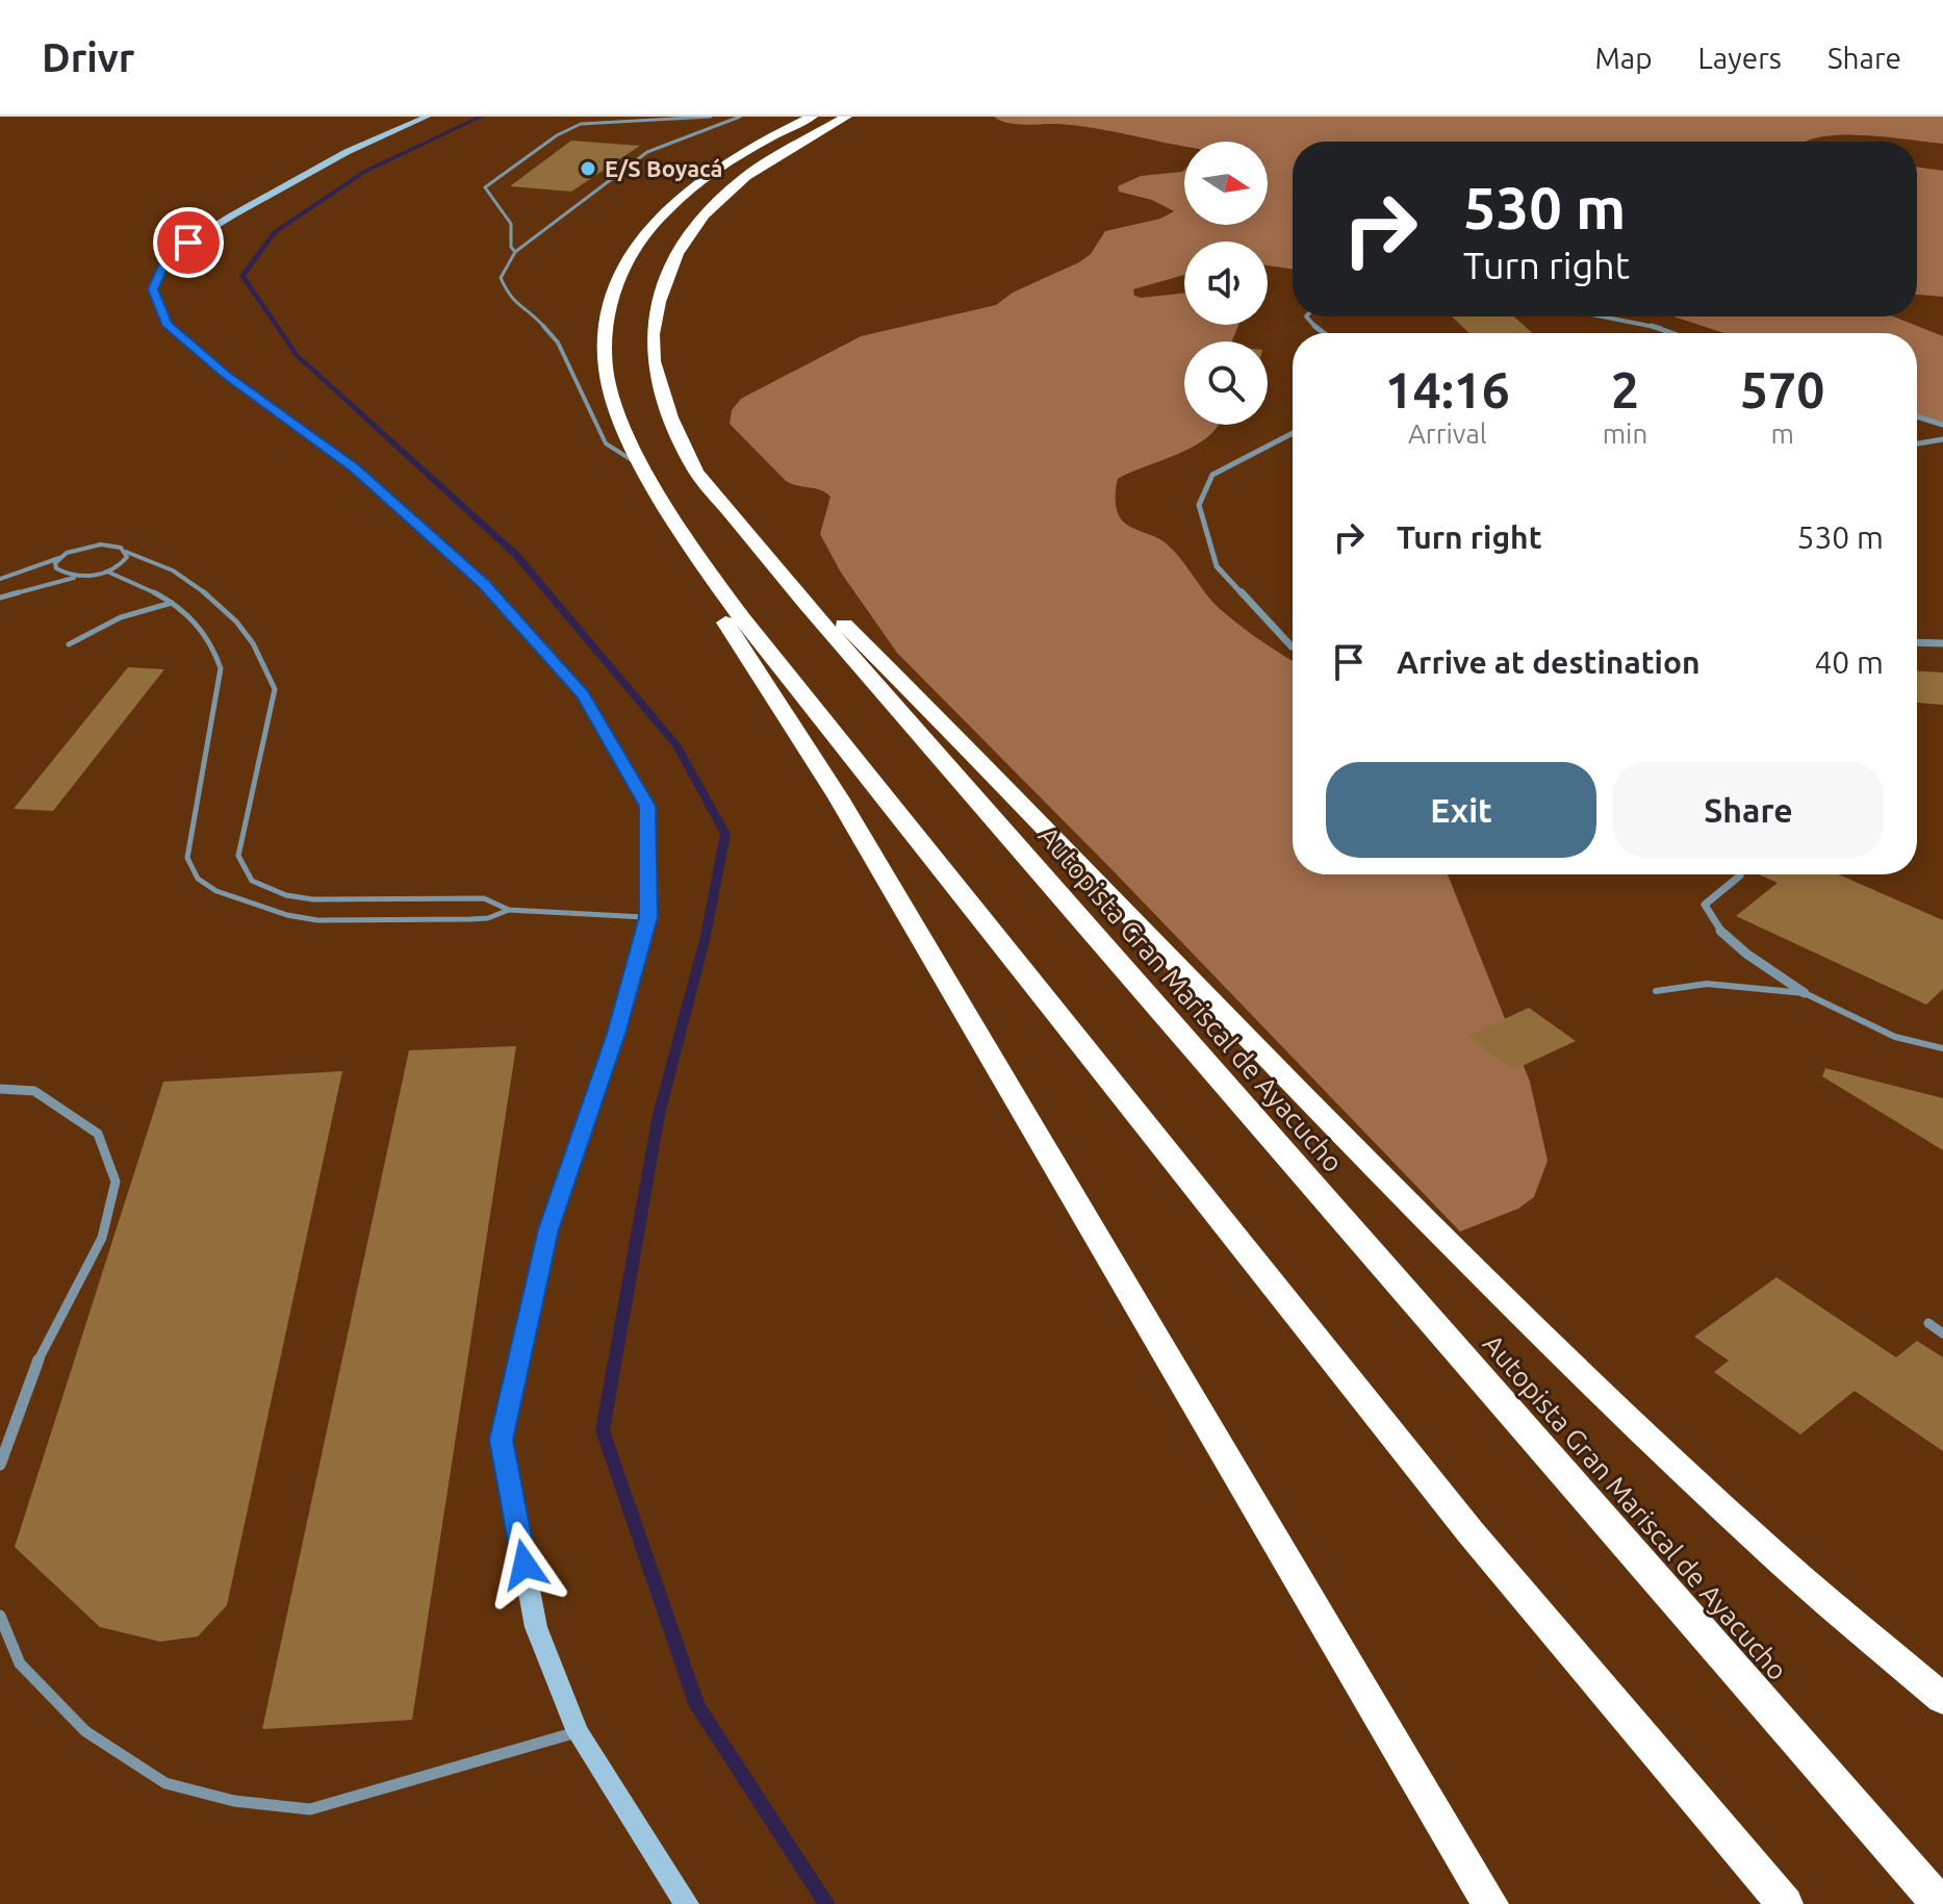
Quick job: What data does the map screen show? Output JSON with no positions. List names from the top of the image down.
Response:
{
  "streets": {
    "highway": ["Autopista Gran Mariscal de Ayacucho"]
  },
  "places": ["E/S Boyacá"],
  "north": "right",
  "page": {
    "header": "Drivr",
    "nav": ["Map", "Layers", "Share"],
    "turn": ["530 m", "Turn right"],
    "eta": [
      "14:16",
      "Arrival",
      "2",
      "min",
      "570",
      "m"
    ],
    "list": [
      {
        "name": "Turn right",
        "value": "530 m"
      },
      {
        "name": "Arrive at destination",
        "value": "40 m"
      }
    ],
    "buttons": ["Exit", "Share"]
  }
}
